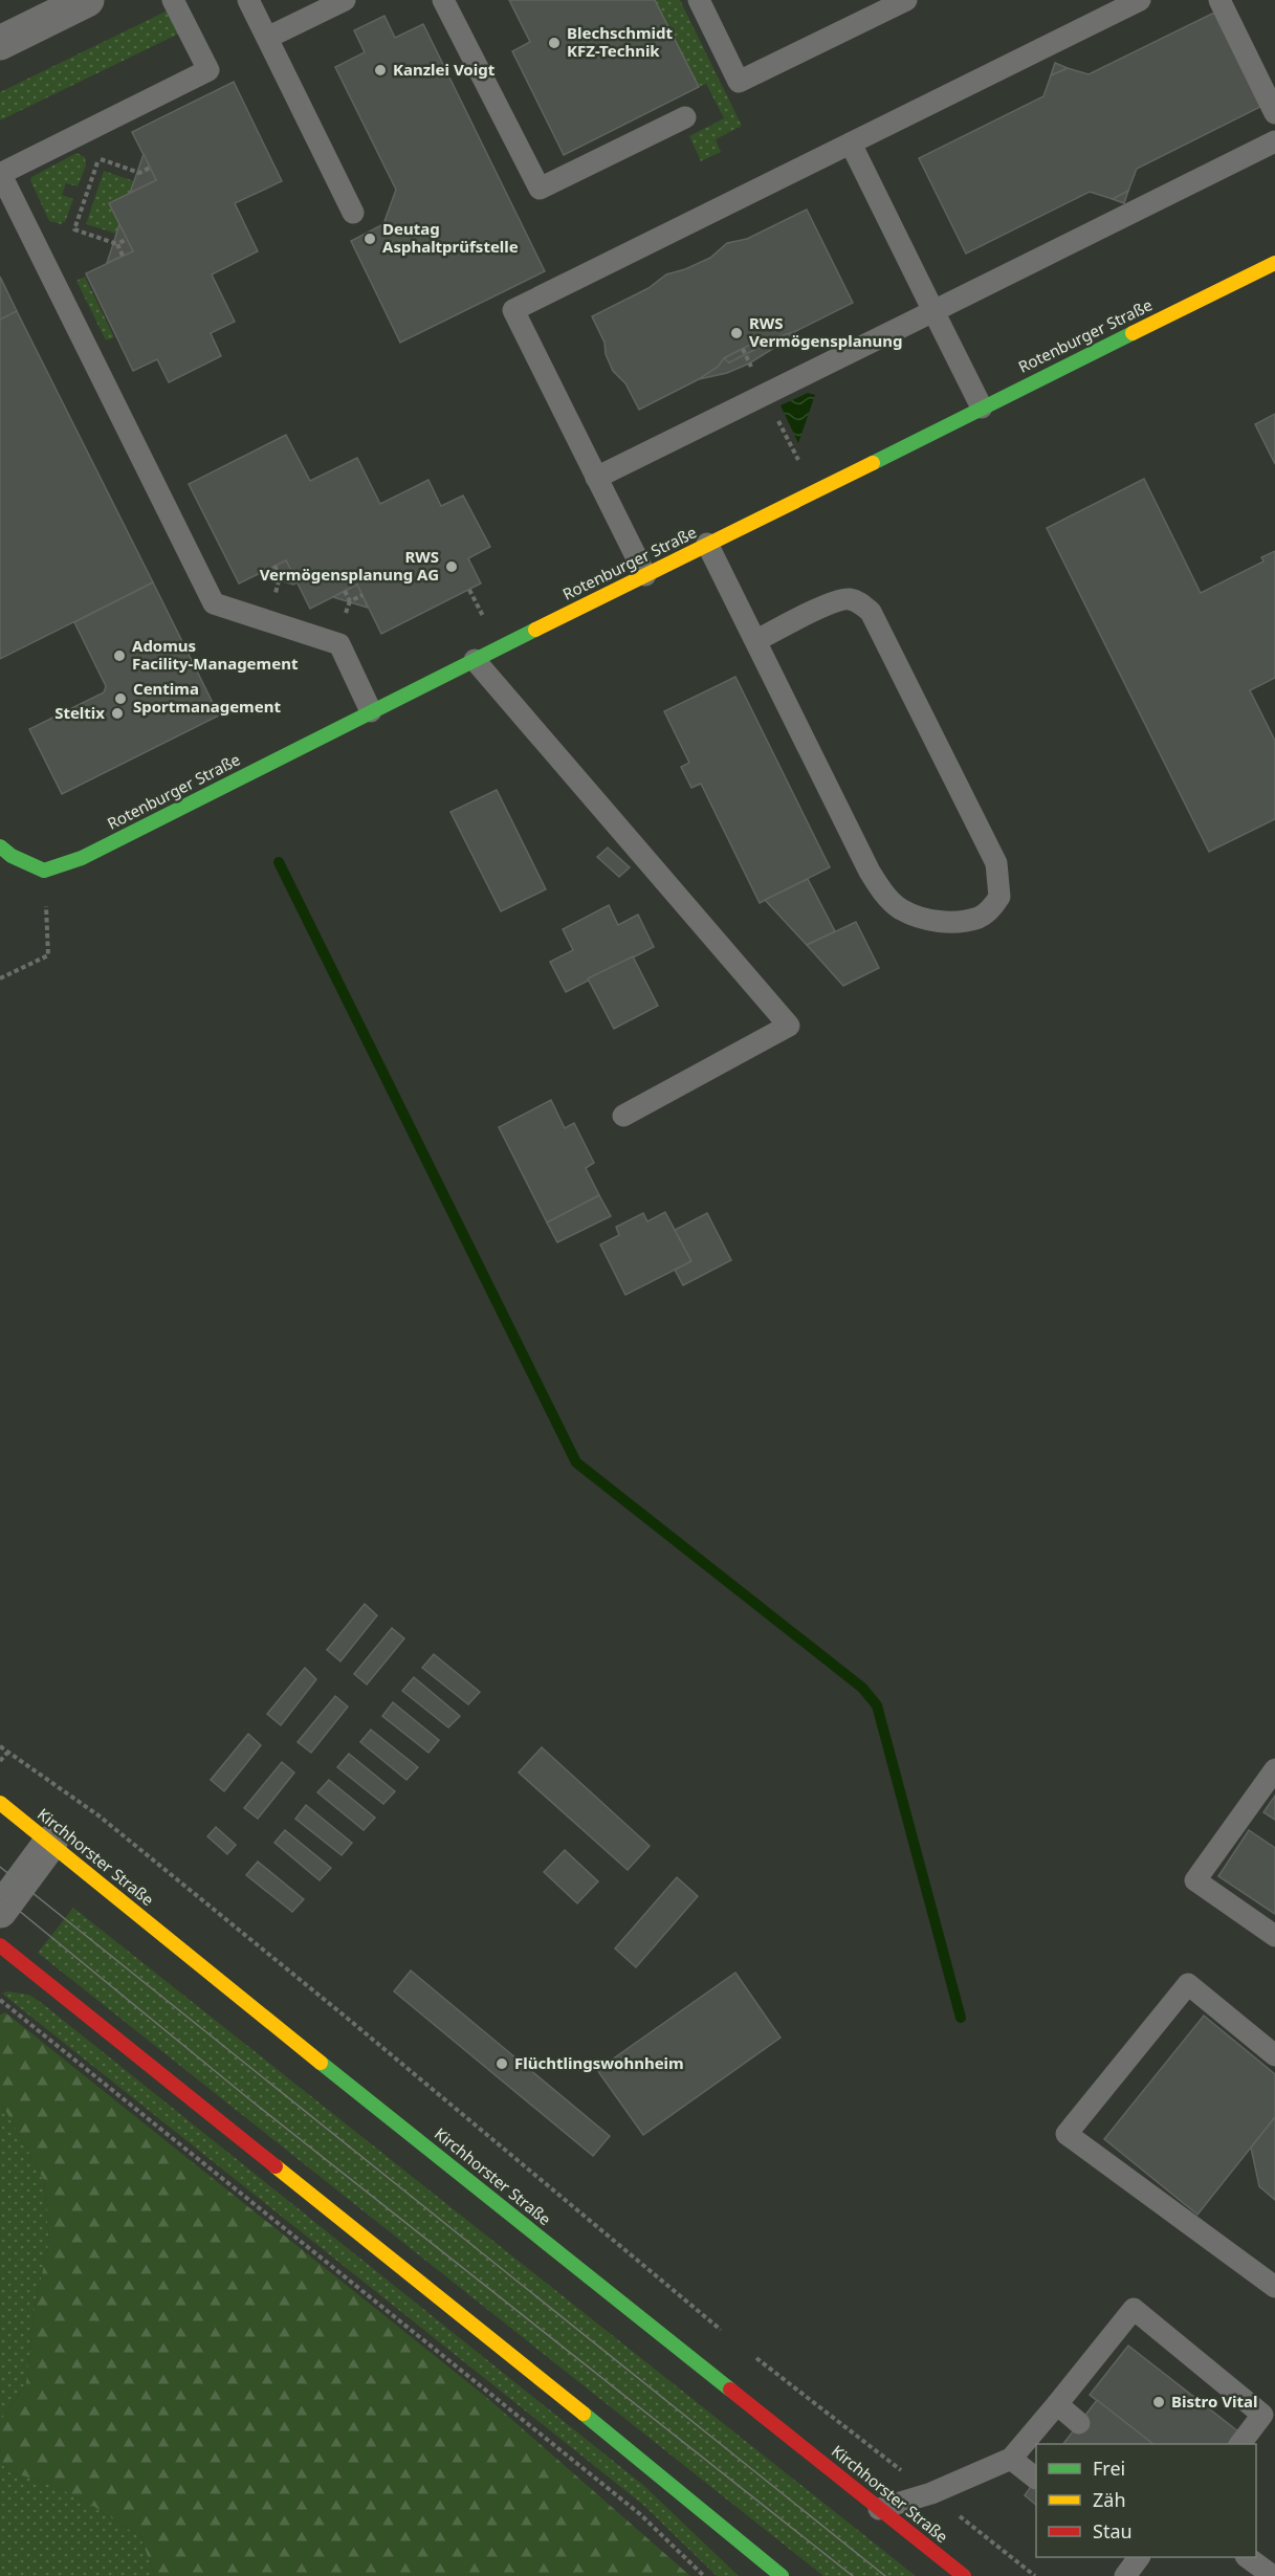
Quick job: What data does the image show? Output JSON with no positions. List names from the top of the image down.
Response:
{
  "streets": {
    "main road": ["Rotenburger Straße", "Kirchhorster Straße"]
  },
  "places": [
    "Blechschmidt KFZ-Technik",
    "Kanzlei Voigt",
    "Deutag Asphaltprüfstelle",
    "RWS Vermögensplanung",
    "RWS Vermögensplanung AG",
    "Adomus Facility-Management",
    "Centima Sportmanagement",
    "Steltix",
    "Flüchtlingswohnheim",
    "Bistro Vital"
  ],
  "legend": ["Frei", "Zäh", "Stau"]
}
